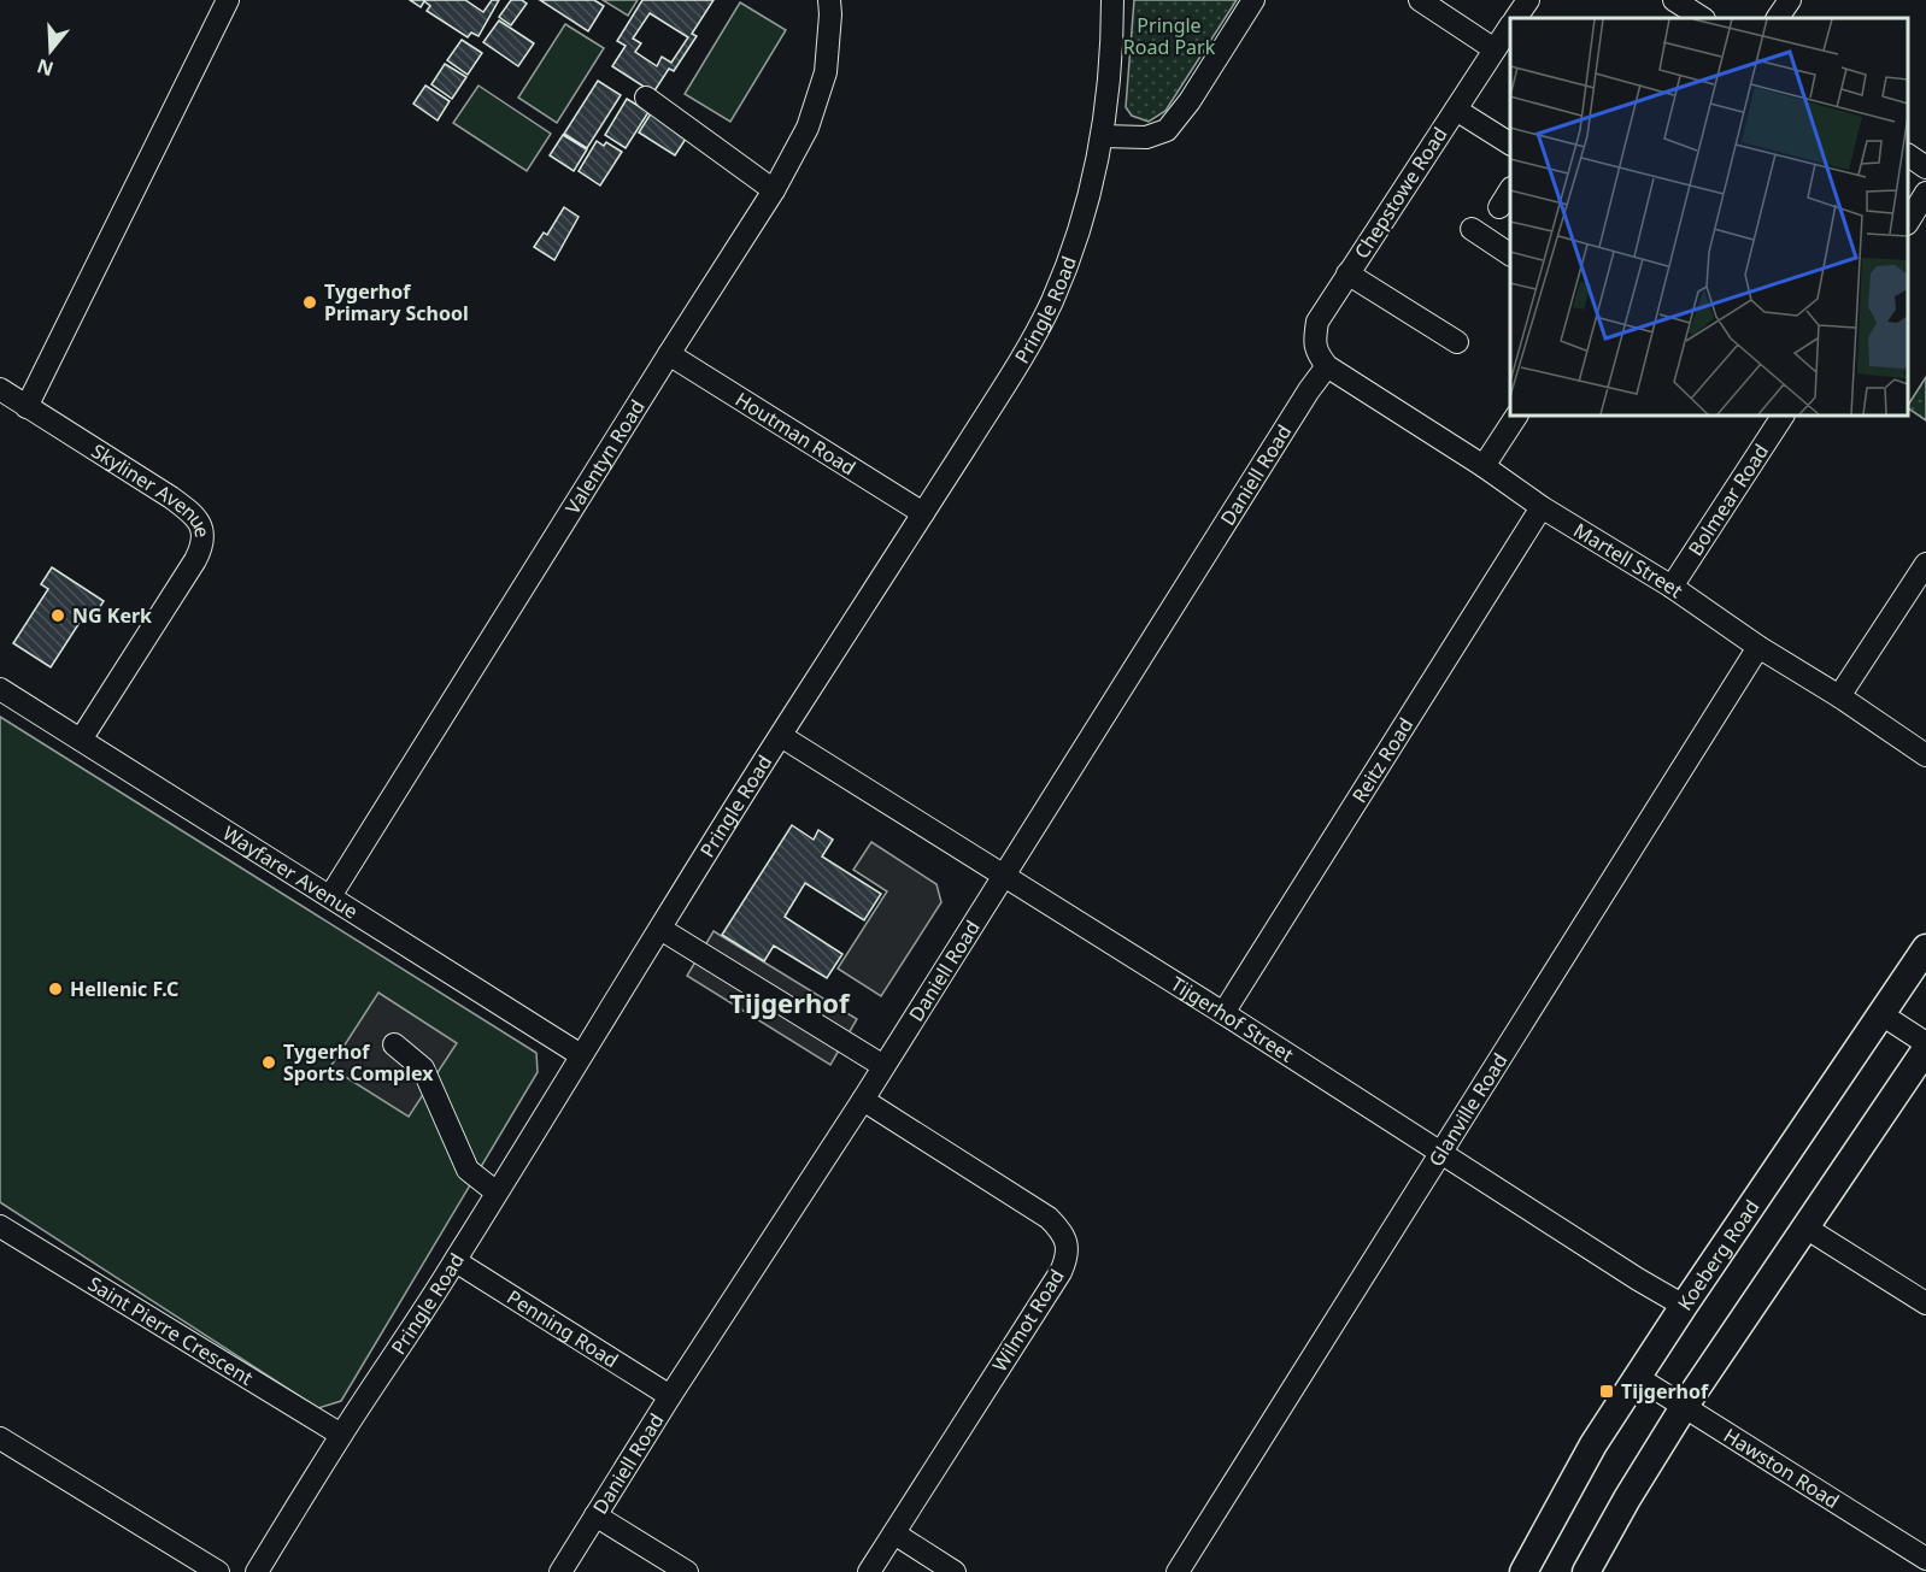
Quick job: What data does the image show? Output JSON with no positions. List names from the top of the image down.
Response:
{
  "streets": {
    "main road": ["Koeberg Road"],
    "street": [
      "Chepstowe Road",
      "Pringle Road",
      "Houtman Road",
      "Valentyn Road",
      "Daniell Road",
      "Skyliner Avenue",
      "Bolmear Road",
      "Martell Street",
      "Reitz Road",
      "Wayfarer Avenue",
      "Tijgerhof Street",
      "Glanville Road",
      "Wilmot Road",
      "Penning Road",
      "Saint Pierre Crescent",
      "Hawston Road"
    ]
  },
  "crossings": [
    ["Chepstowe Road", "Daniell Road"],
    ["Chepstowe Road", "Martell Street"],
    ["Pringle Road", "Houtman Road"],
    ["Pringle Road", "Wayfarer Avenue"],
    ["Pringle Road", "Tijgerhof Street"],
    ["Pringle Road", "Penning Road"],
    ["Pringle Road", "Saint Pierre Crescent"],
    ["Houtman Road", "Valentyn Road"],
    ["Valentyn Road", "Wayfarer Avenue"],
    ["Daniell Road", "Martell Street"],
    ["Daniell Road", "Tijgerhof Street"],
    ["Daniell Road", "Wilmot Road"],
    ["Daniell Road", "Penning Road"],
    ["Skyliner Avenue", "Wayfarer Avenue"],
    ["Bolmear Road", "Martell Street"],
    ["Martell Street", "Reitz Road"],
    ["Martell Street", "Glanville Road"],
    ["Reitz Road", "Tijgerhof Street"],
    ["Tijgerhof Street", "Glanville Road"],
    ["Tijgerhof Street", "Koeberg Road"],
    ["Koeberg Road", "Hawston Road"]
  ],
  "districts": ["Tijgerhof"],
  "parks": ["Pringle Road Park"],
  "places": {
    "other": [
      "Tygerhof Primary School",
      "NG Kerk",
      "Hellenic F.C",
      "Tygerhof Sports Complex"
    ],
    "transit": ["Tijgerhof"]
  },
  "north": "bottom"
}
